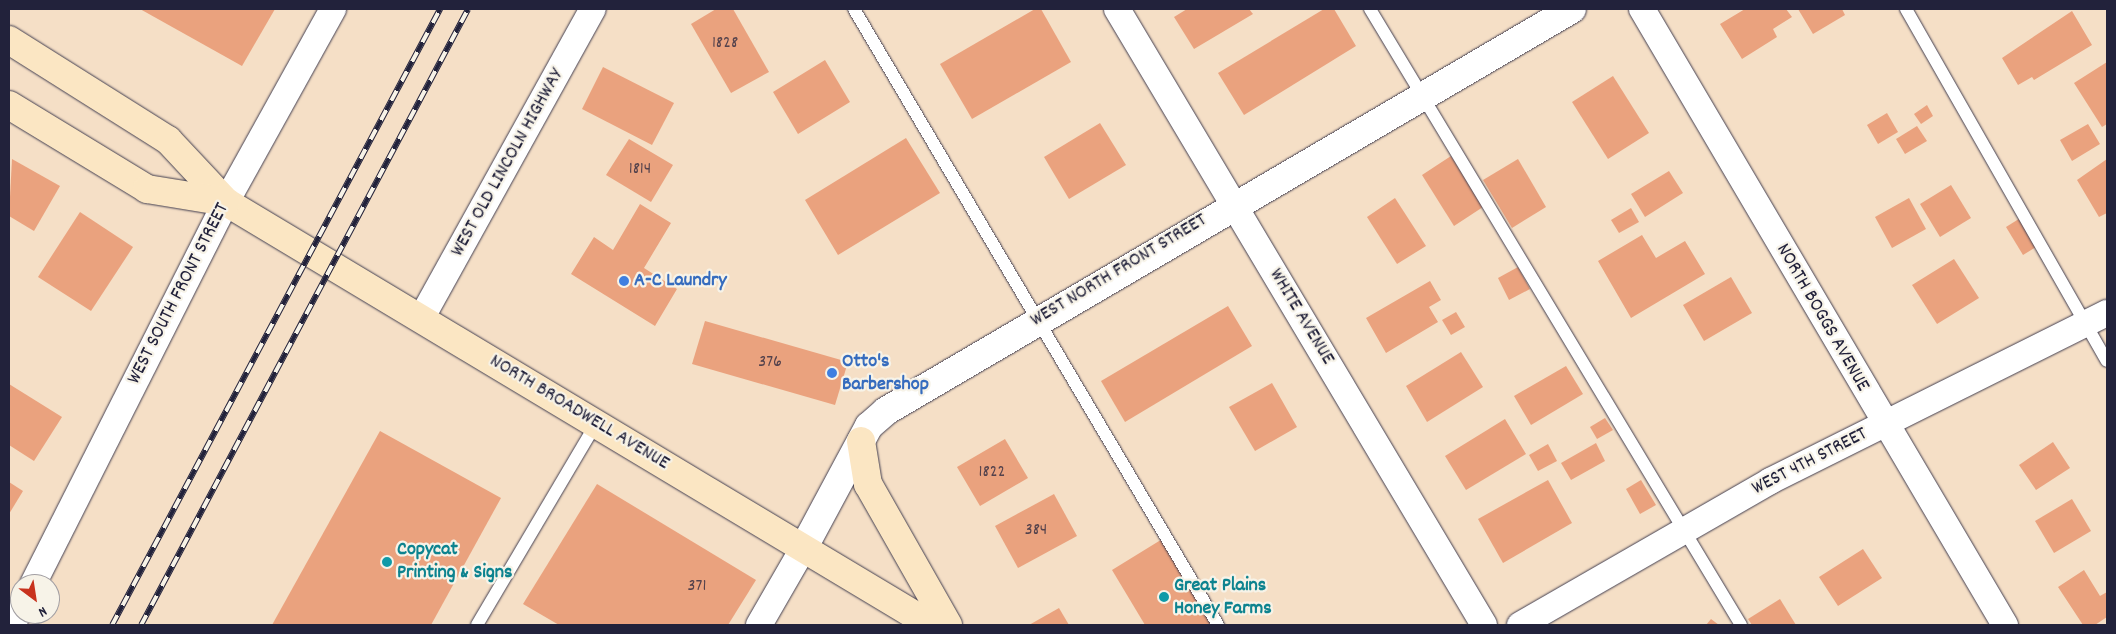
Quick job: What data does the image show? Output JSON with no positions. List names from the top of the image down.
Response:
{
  "streets": {
    "main road": ["NORTH BROADWELL AVENUE"],
    "street": [
      "WEST OLD LINCOLN HIGHWAY",
      "WEST NORTH FRONT STREET",
      "WEST SOUTH FRONT STREET",
      "WHITE AVENUE",
      "NORTH BOGGS AVENUE",
      "WEST 4TH STREET"
    ]
  },
  "crossings": [
    ["WEST OLD LINCOLN HIGHWAY", "NORTH BROADWELL AVENUE"],
    ["WEST NORTH FRONT STREET", "WHITE AVENUE"],
    ["WEST NORTH FRONT STREET", "NORTH BROADWELL AVENUE"],
    ["WEST SOUTH FRONT STREET", "NORTH BROADWELL AVENUE"],
    ["NORTH BOGGS AVENUE", "WEST 4TH STREET"]
  ],
  "places": [
    "A-C Laundry",
    "Otto's Barbershop",
    "Copycat Printing & Signs",
    "Great Plains Honey Farms"
  ],
  "house_numbers": [
    "1828",
    "1814",
    "376",
    "1822",
    "384",
    "371"
  ],
  "north": "bottom right"
}
